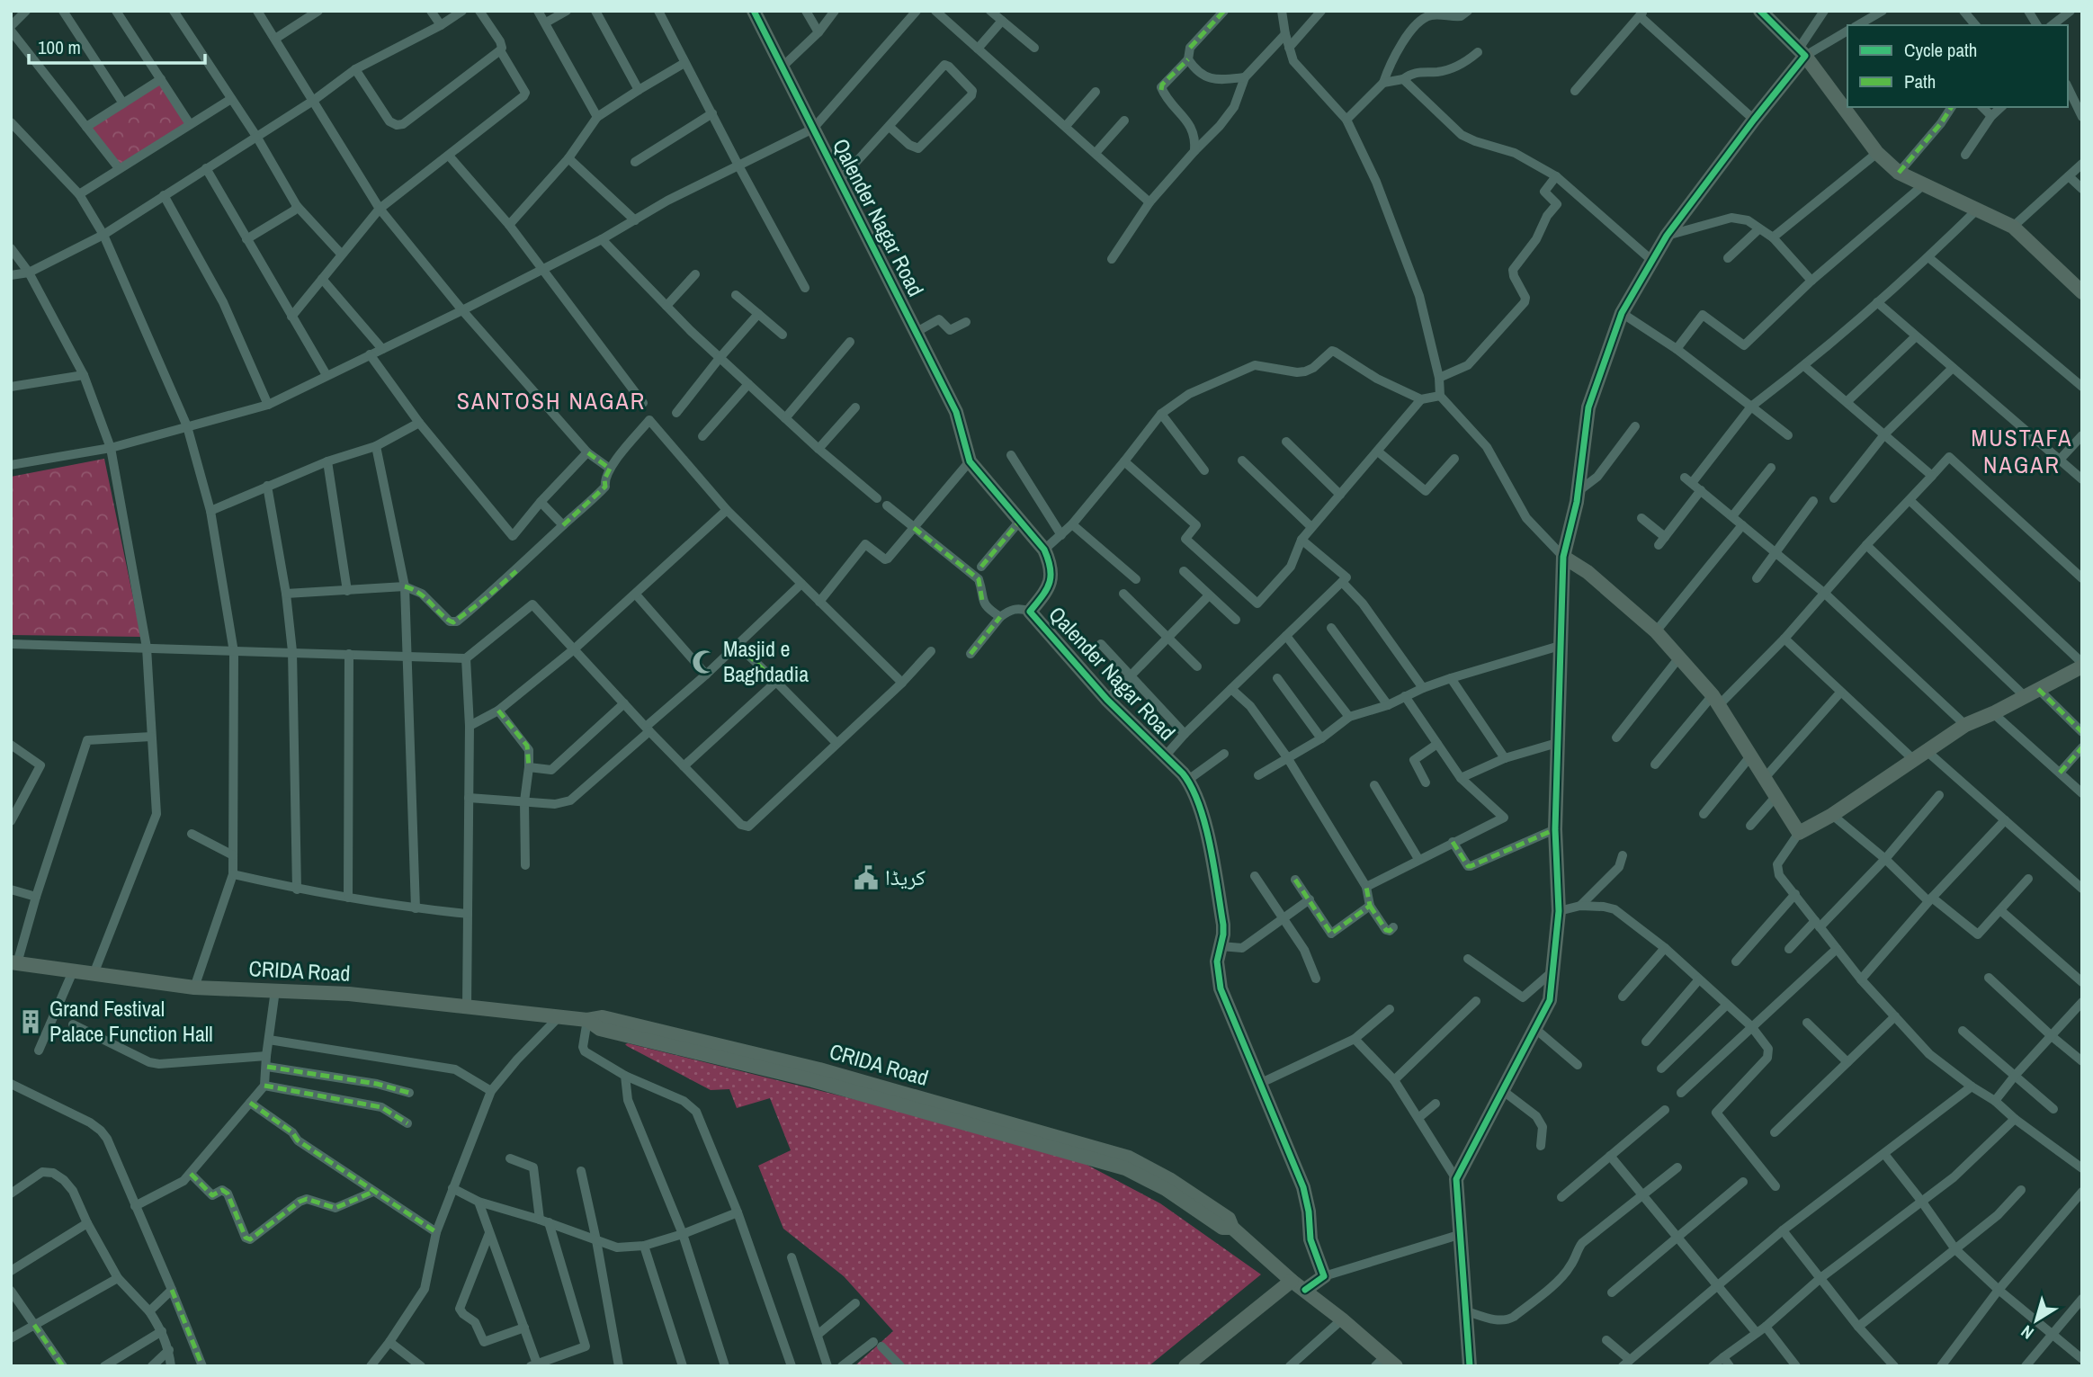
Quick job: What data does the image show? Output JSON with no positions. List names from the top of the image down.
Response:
{
  "streets": {
    "street": ["Qalender Nagar Road", "CRIDA Road"]
  },
  "districts": ["SANTOSH NAGAR", "MUSTAFA NAGAR"],
  "places": {
    "mosque": ["Masjid e Baghdadia"],
    "public building": ["کریڈا"],
    "building": ["Grand Festival Palace Function Hall"]
  },
  "legend": ["Cycle path", "Path"],
  "scale_bar": "100 m",
  "north": "bottom left"
}
